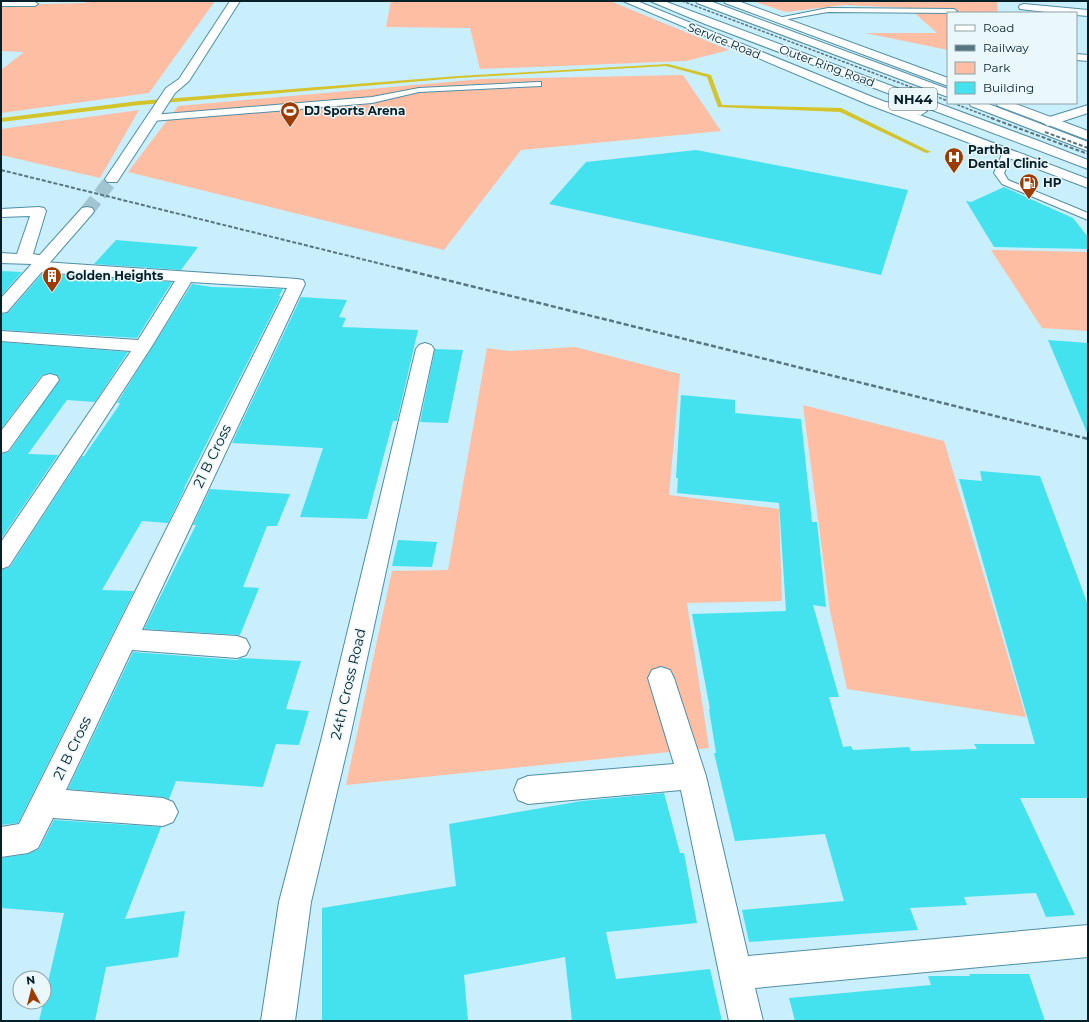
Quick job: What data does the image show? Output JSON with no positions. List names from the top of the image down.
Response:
{
  "streets": {
    "main road": [
      "Service Road",
      "Outer Ring Road",
      "NH44",
      "21 B Cross",
      "24th Cross Road"
    ]
  },
  "places": {
    "sports": ["DJ Sports Arena"],
    "hospital": ["Partha Dental Clinic"],
    "fuel station": ["HP"],
    "building": ["Golden Heights"]
  },
  "legend": [
    "Road",
    "Railway",
    "Park",
    "Building"
  ],
  "north": "top"
}
